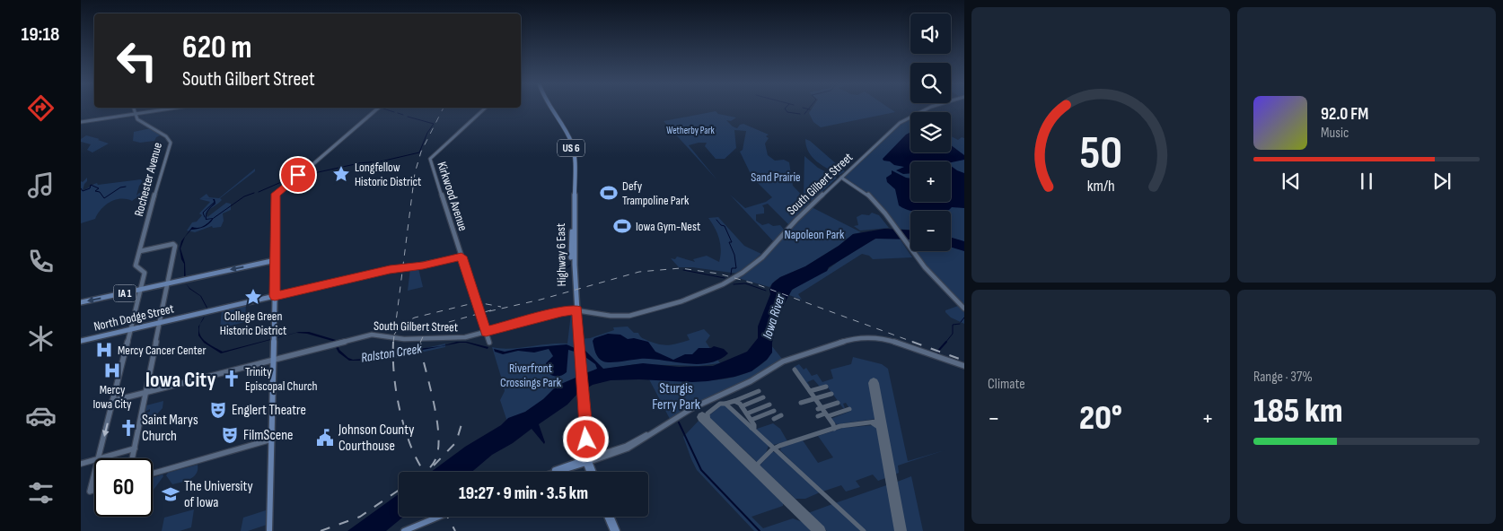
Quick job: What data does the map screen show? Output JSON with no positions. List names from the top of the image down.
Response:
{
  "streets": {
    "main road": [
      "US 6",
      "Rochester Avenue",
      "South Gilbert Street",
      "Kirkwood Avenue",
      "Highway 6 East",
      "IA 1",
      "North Dodge Street"
    ]
  },
  "crossings": [
    ["Rochester Avenue", "IA 1"],
    ["South Gilbert Street", "Kirkwood Avenue"],
    ["South Gilbert Street", "Highway 6 East"]
  ],
  "districts": ["Iowa City"],
  "water": ["Iowa River", "Ralston Creek"],
  "parks": [
    "Wetherby Park",
    "Sand Prairie",
    "Napoleon Park",
    "Riverfront Crossings Park",
    "Sturgis Ferry Park"
  ],
  "places": {
    "place": ["Longfellow Historic District", "College Green Historic District"],
    "sports": ["Defy Trampoline Park", "Iowa Gym-Nest"],
    "hospital": ["Mercy Cancer Center", "Mercy Iowa City"],
    "church": ["Trinity Episcopal Church", "Saint Marys Church"],
    "theatre": ["Englert Theatre", "FilmScene"],
    "public building": ["Johnson County Courthouse"],
    "school or university": ["The University of Iowa"]
  },
  "page": {
    "tabs": "19:18",
    "map_buttons": ["+", "−"],
    "turn": ["620 m", "South Gilbert Street"],
    "song": ["92.0 FM", "Music"],
    "tile": [
      "Climate",
      ["Range · 37%", "185 km"]
    ],
    "heat": ["−", "20°", "+"],
    "limit": "60",
    "trip": "19:27 · 9 min · 3.5 km",
    "gauge": ["50", "km/h"]
  }
}
